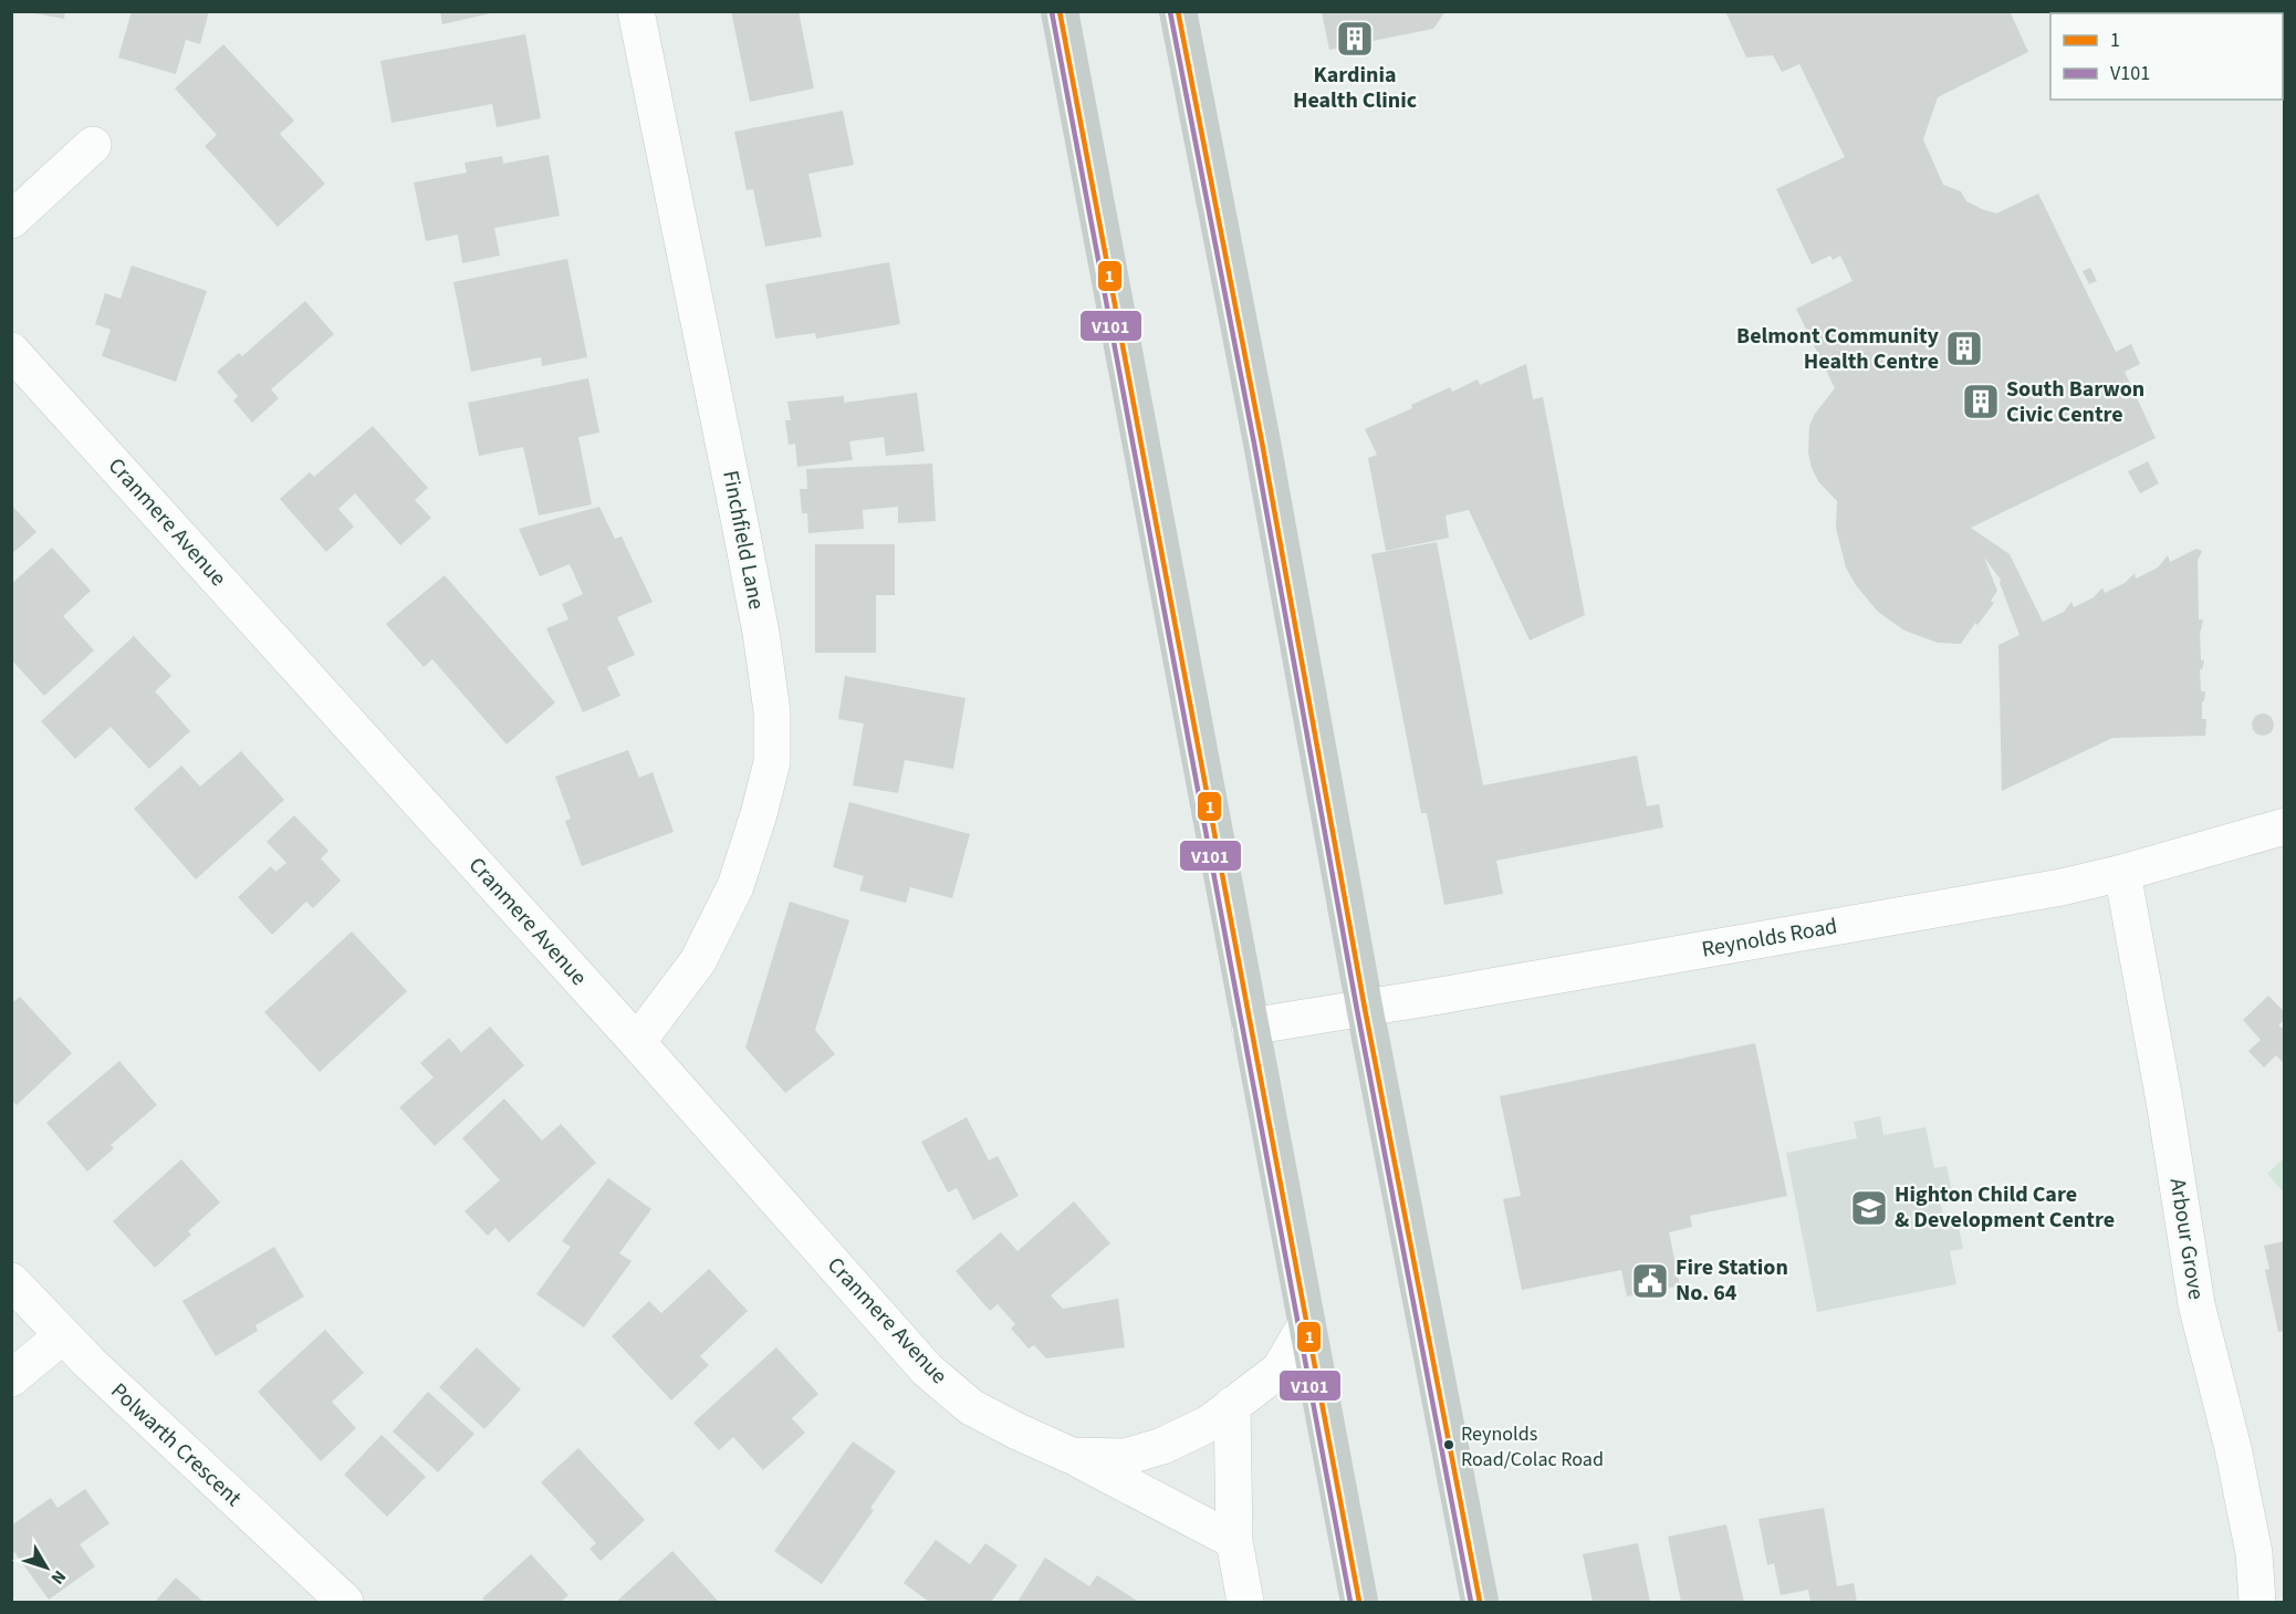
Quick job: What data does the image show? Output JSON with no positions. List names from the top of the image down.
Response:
{
  "streets": {
    "street": [
      "Cranmere Avenue",
      "Finchfield Lane",
      "Reynolds Road",
      "Arbour Grove",
      "Polwarth Crescent"
    ]
  },
  "crossings": [
    ["Cranmere Avenue", "Finchfield Lane"],
    ["Reynolds Road", "Arbour Grove"]
  ],
  "places": {
    "building": ["Kardinia Health Clinic", "Belmont Community Health Centre", "South Barwon Civic Centre"],
    "school or university": ["Highton Child Care & Development Centre"],
    "public building": ["Fire Station No. 64"],
    "other": ["Reynolds Road/Colac Road"]
  },
  "lines": ["transit line 1", "transit line V101"],
  "legend": ["1", "V101"],
  "north": "bottom right"
}
